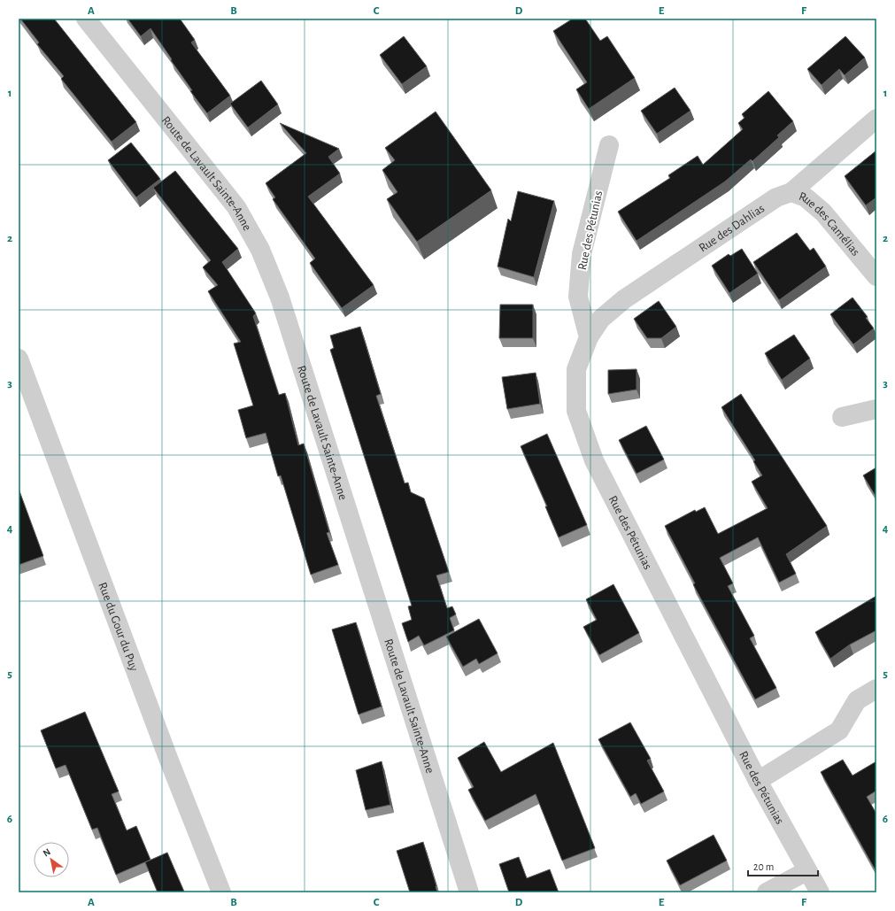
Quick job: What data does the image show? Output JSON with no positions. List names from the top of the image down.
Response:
{
  "streets": {
    "street": [
      "Route de Lavault Sainte-Anne",
      "Rue des Camélias",
      "Rue des Dahlias",
      "Rue des Pétunias",
      "Rue du Gour du Puy"
    ]
  },
  "crossings": [
    ["Rue des Camélias", "Rue des Dahlias"],
    ["Rue des Dahlias", "Rue des Pétunias"]
  ],
  "scale_bar": "20 m",
  "north": "top left",
  "grid": {
    "columns": [
      "A",
      "B",
      "C",
      "D",
      "E",
      "F"
    ],
    "rows": [
      "1",
      "2",
      "3",
      "4",
      "5",
      "6"
    ]
  }
}
